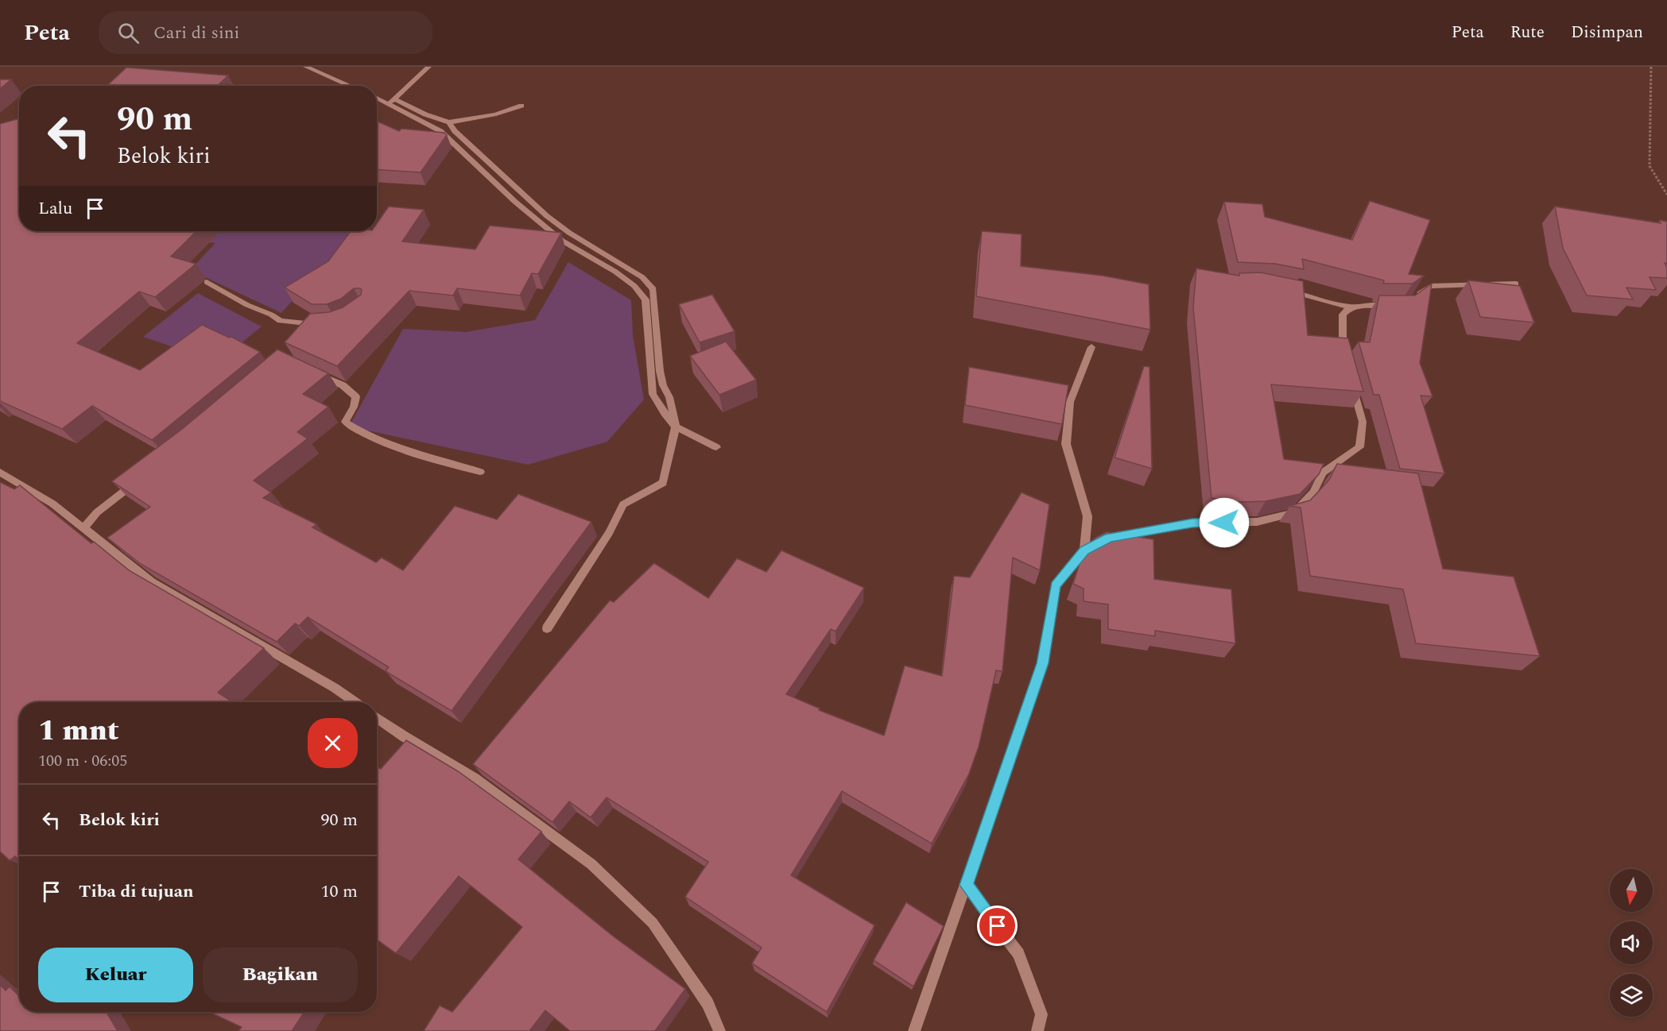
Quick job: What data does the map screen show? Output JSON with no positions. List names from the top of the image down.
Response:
{
  "north": "bottom",
  "page": {
    "header": "Peta",
    "search": "Cari di sini",
    "nav": ["Peta", "Rute", "Disimpan"],
    "turn": ["90 m", "Belok kiri"],
    "then": "Lalu",
    "heading": ["1 mnt", "100 m · 06:05"],
    "list": [
      {
        "name": "Belok kiri",
        "value": "90 m"
      },
      {
        "name": "Tiba di tujuan",
        "value": "10 m"
      }
    ],
    "buttons": ["Keluar", "Bagikan"]
  }
}
